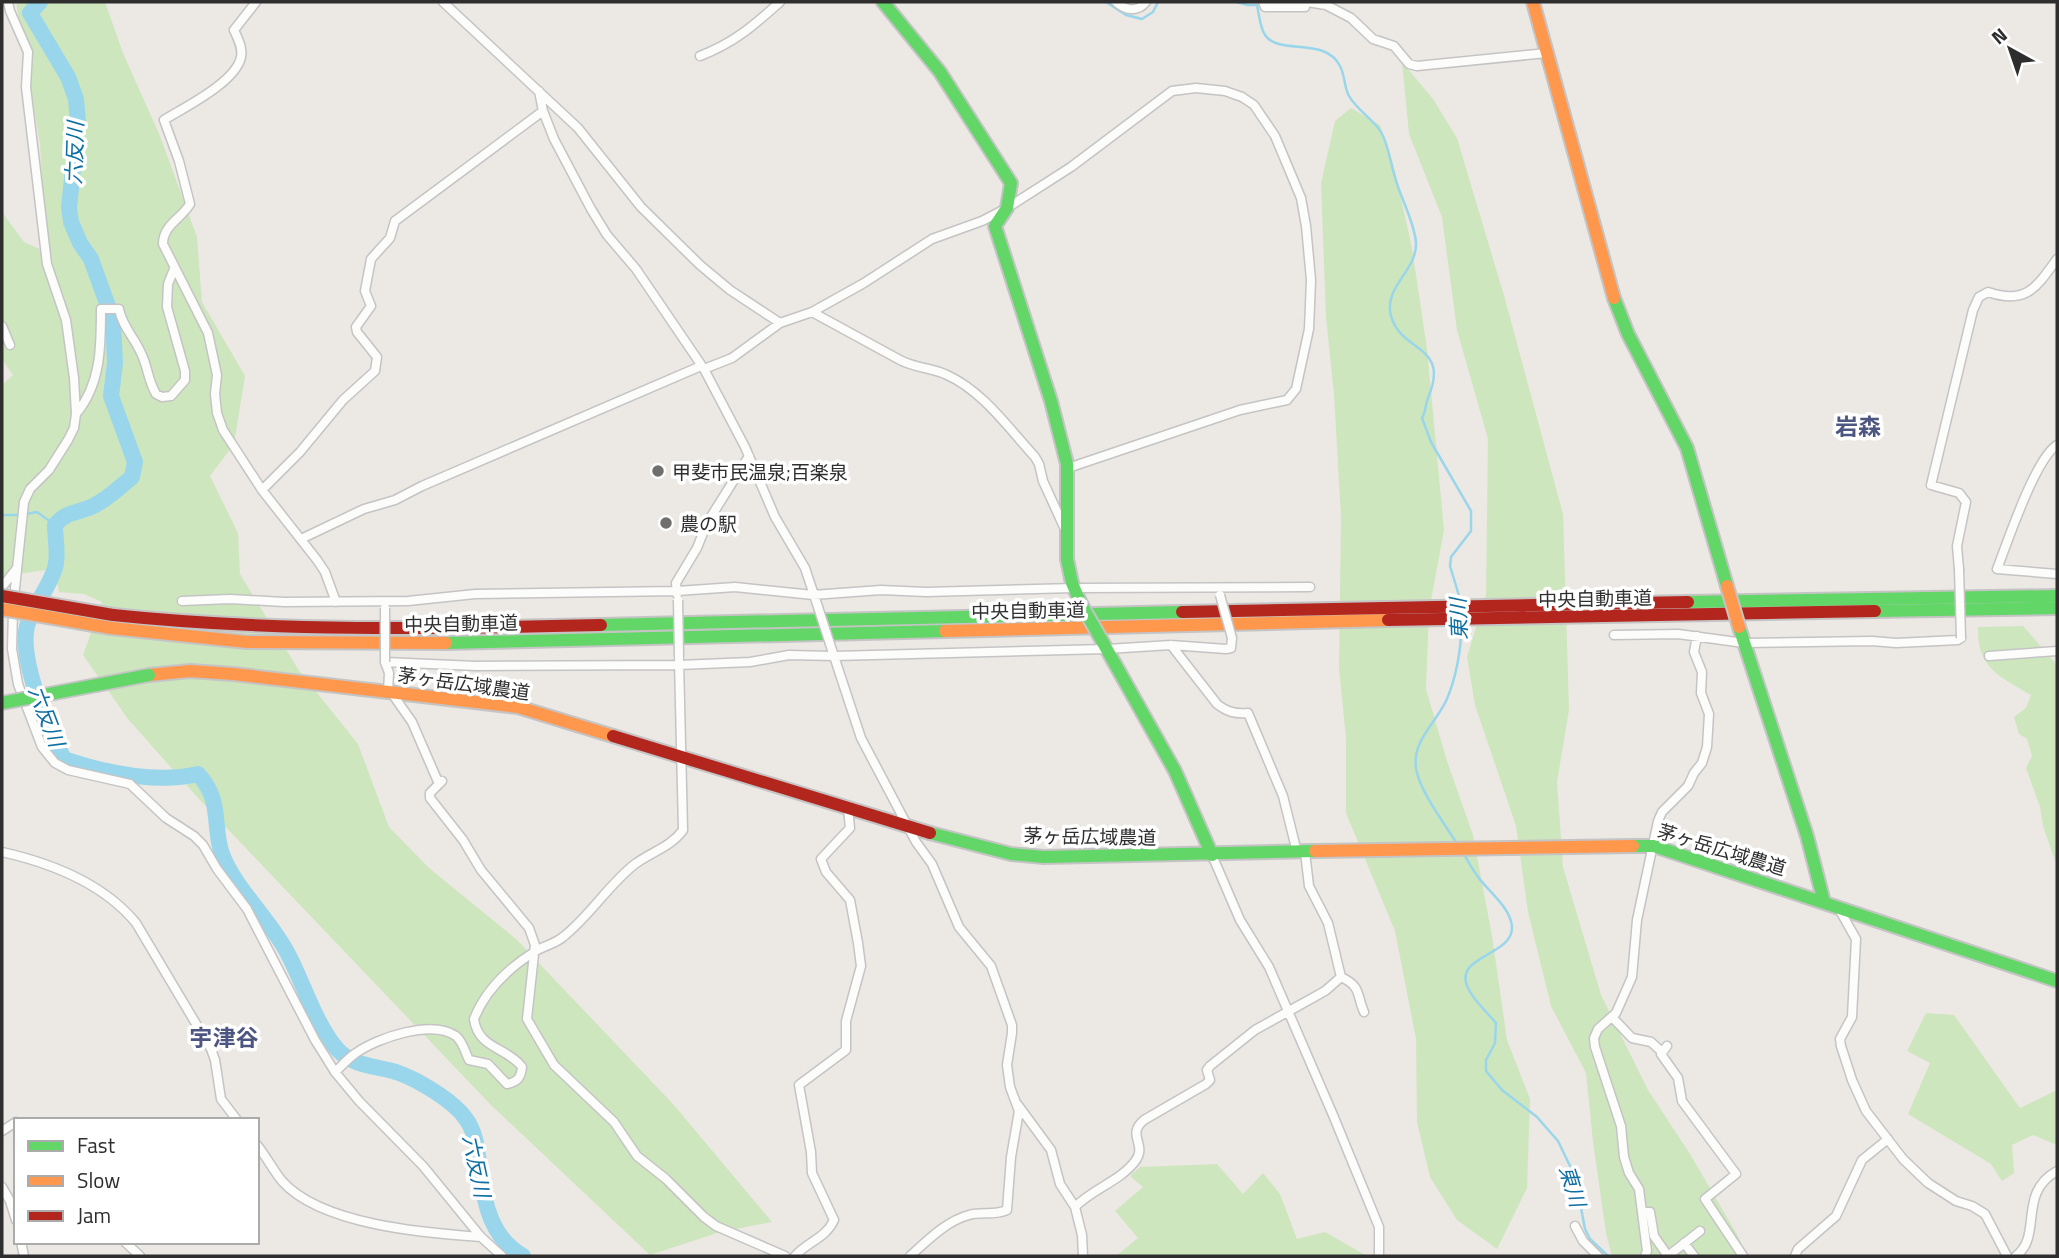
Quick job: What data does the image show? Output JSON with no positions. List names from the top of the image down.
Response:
{
  "streets": {
    "main road": ["中央自動車道", "茅ヶ岳広域農道"]
  },
  "districts": ["岩森", "宇津谷"],
  "water": ["六反川", "東川"],
  "places": ["甲斐市民温泉;百楽泉", "農の駅"],
  "legend": ["Fast", "Slow", "Jam"],
  "north": "top left"
}
